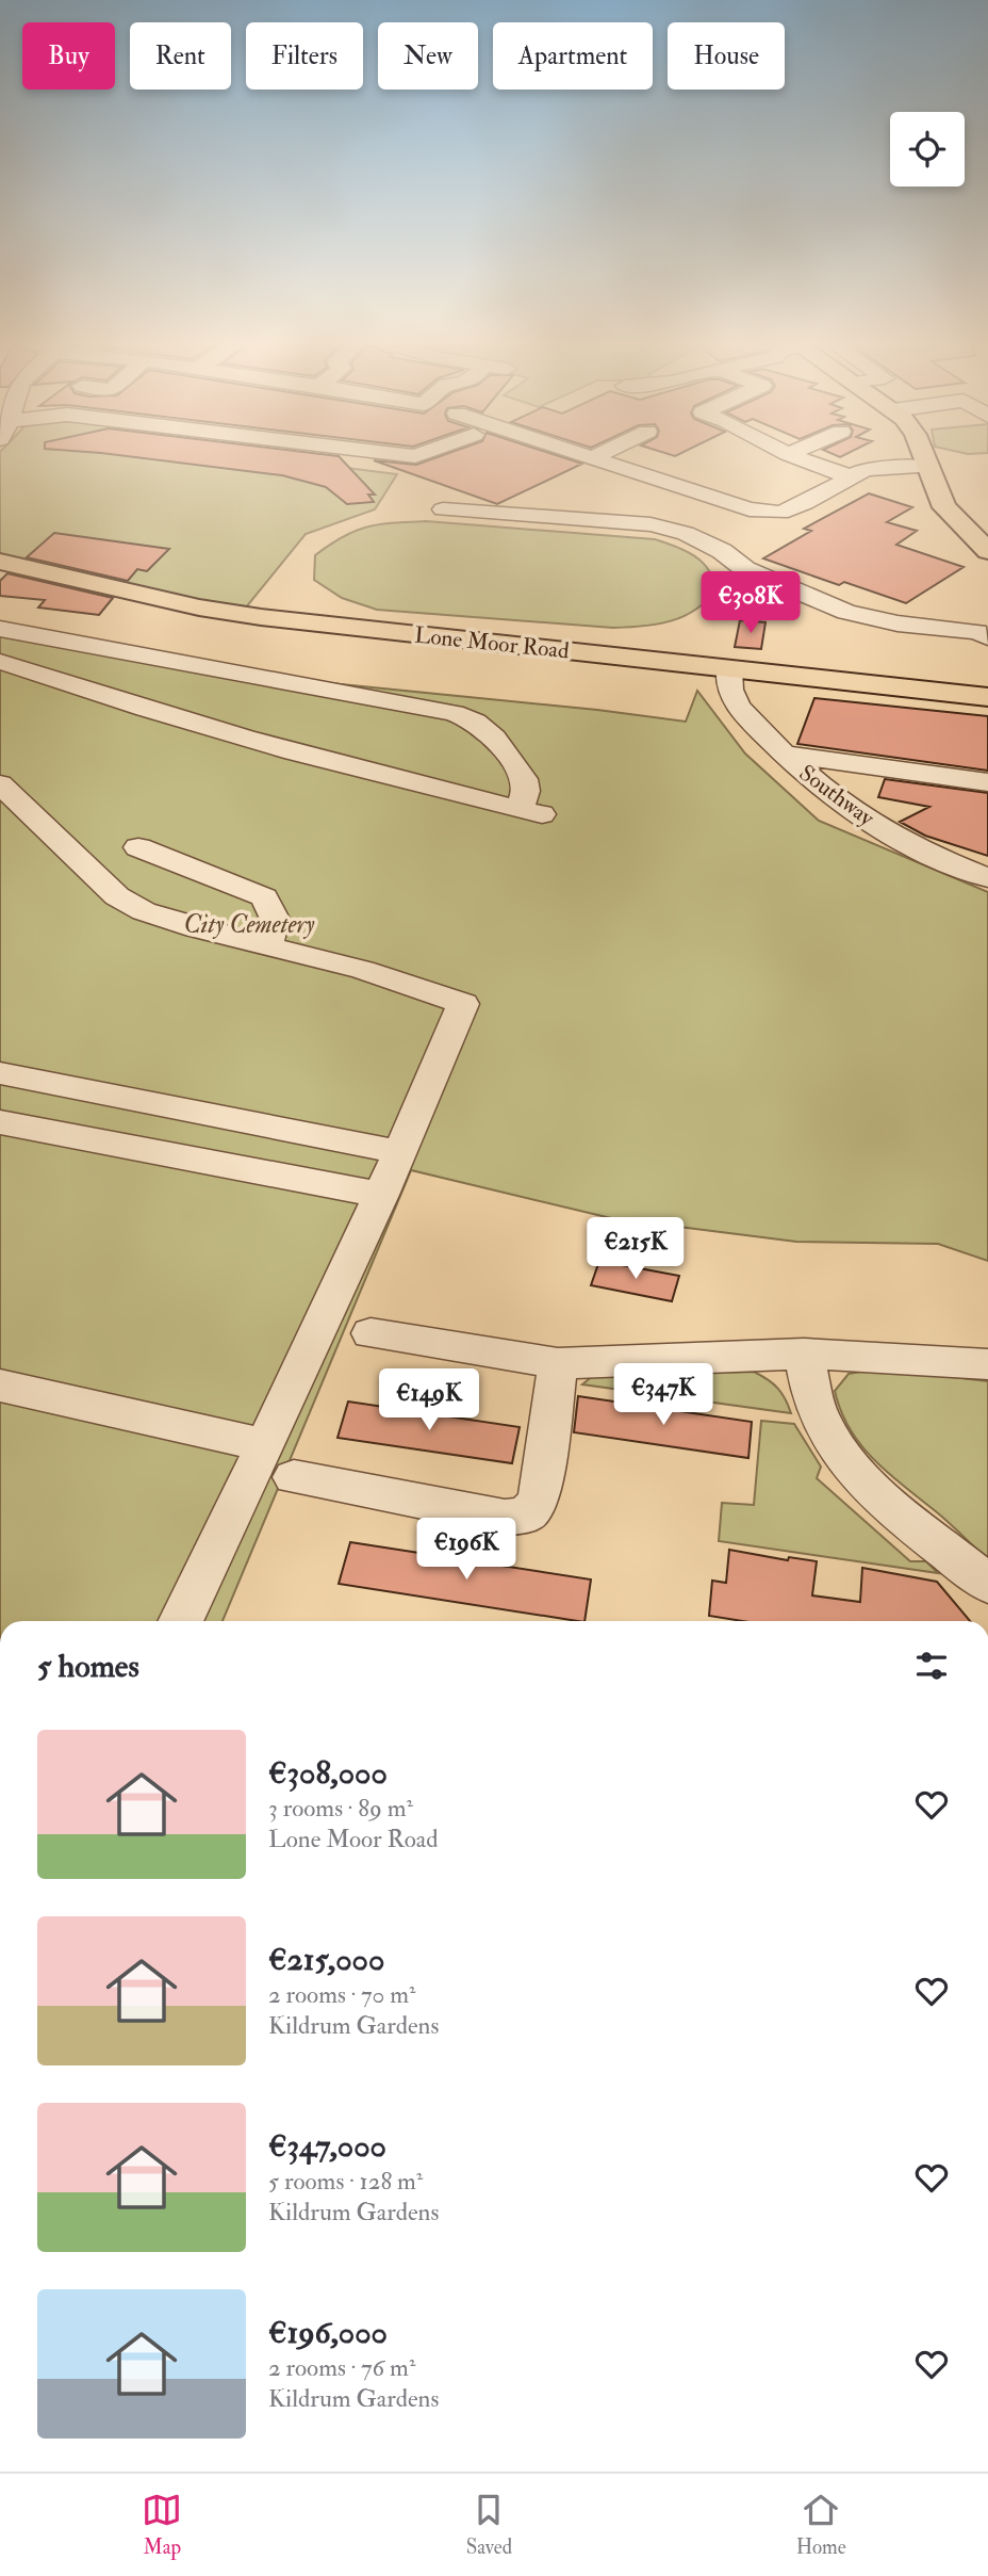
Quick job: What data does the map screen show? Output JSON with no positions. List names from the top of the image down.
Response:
{
  "streets": {
    "main road": ["Lone Moor Road"],
    "street": ["Southway"]
  },
  "crossings": [
    ["Lone Moor Road", "Southway"]
  ],
  "parks": ["City Cemetery"],
  "page": {
    "chip": [
      "Buy",
      "Rent",
      "Filters",
      "New",
      "Apartment",
      "House"
    ],
    "price": [
      "€308K",
      "€215K",
      "€347K",
      "€149K",
      "€196K"
    ],
    "heading": "5 homes",
    "list": [
      {
        "name": "€308,000",
        "note": "3 rooms · 89 m² · Lone Moor Road"
      },
      {
        "name": "€215,000",
        "note": "2 rooms · 70 m² · Kildrum Gardens"
      },
      {
        "name": "€347,000",
        "note": "5 rooms · 128 m² · Kildrum Gardens"
      },
      {
        "name": "€196,000",
        "note": "2 rooms · 76 m² · Kildrum Gardens"
      }
    ],
    "tabs": ["Map", "Saved", "Home"]
  }
}
